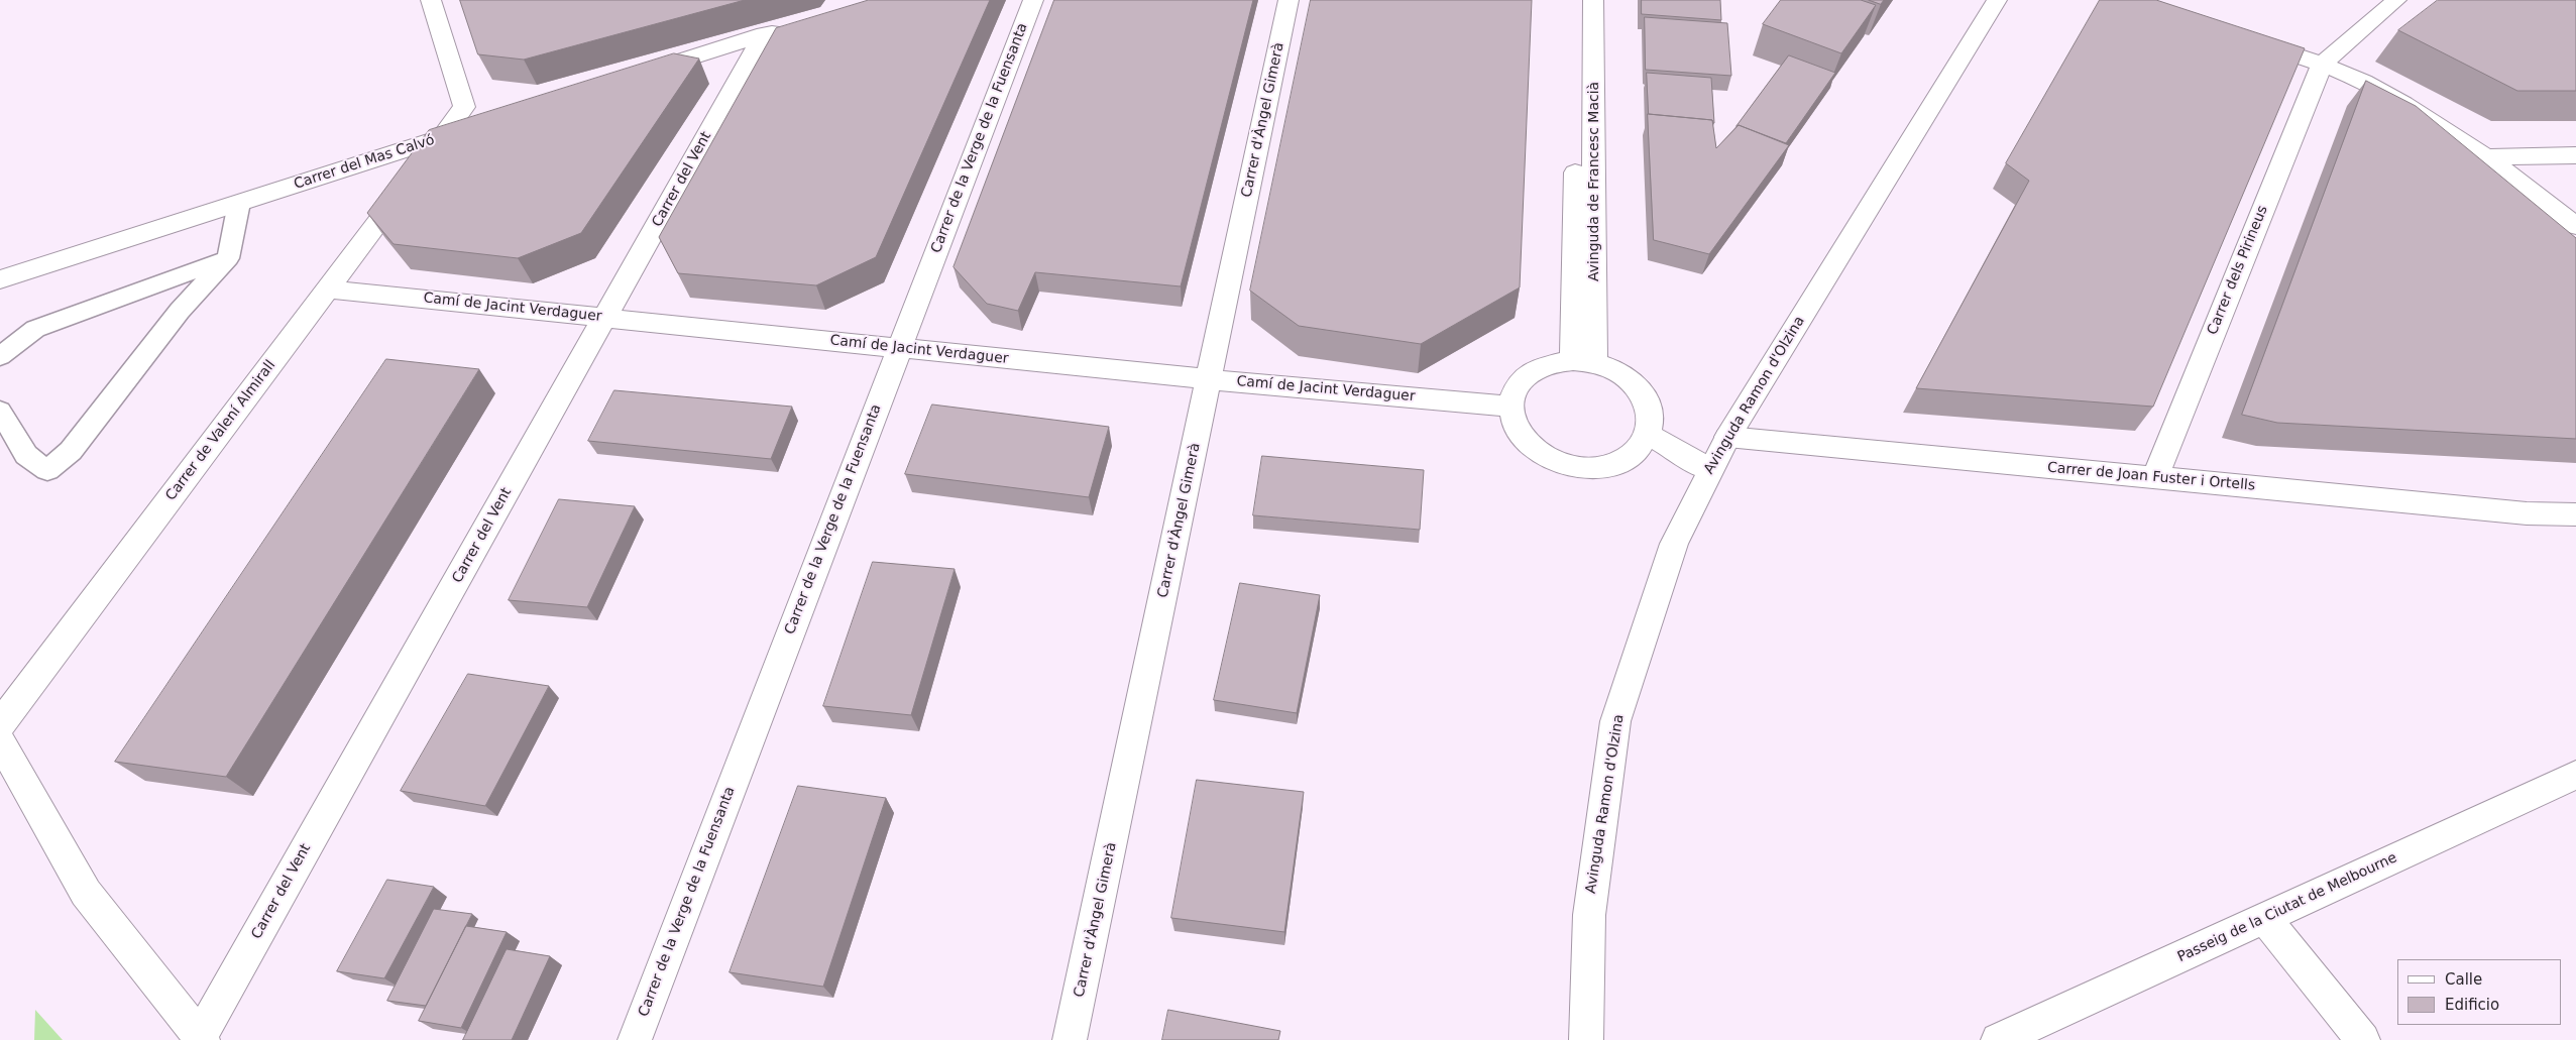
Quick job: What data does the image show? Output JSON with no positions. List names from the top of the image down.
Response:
{
  "streets": {
    "street": [
      "Carrer d'Àngel Gimerà",
      "Carrer de la Verge de la Fuensanta",
      "Carrer del Mas Calvó",
      "Carrer del Vent",
      "Avinguda de Francesc Macià",
      "Carrer dels Pirineus",
      "Camí de Jacint Verdaguer",
      "Avinguda Ramon d'Olzina",
      "Carrer de Valení Almirall",
      "Carrer de Joan Fuster i Ortells",
      "Passeig de la Ciutat de Melbourne"
    ]
  },
  "crossings": [
    ["Carrer d'Àngel Gimerà", "Camí de Jacint Verdaguer"],
    ["Carrer de la Verge de la Fuensanta", "Camí de Jacint Verdaguer"],
    ["Carrer del Mas Calvó", "Carrer de Valení Almirall"],
    ["Carrer del Vent", "Camí de Jacint Verdaguer"],
    ["Avinguda de Francesc Macià", "Camí de Jacint Verdaguer"],
    ["Carrer dels Pirineus", "Carrer de Joan Fuster i Ortells"],
    ["Camí de Jacint Verdaguer", "Carrer de Valení Almirall"],
    ["Avinguda Ramon d'Olzina", "Carrer de Joan Fuster i Ortells"]
  ],
  "legend": ["Calle", "Edificio"]
}
